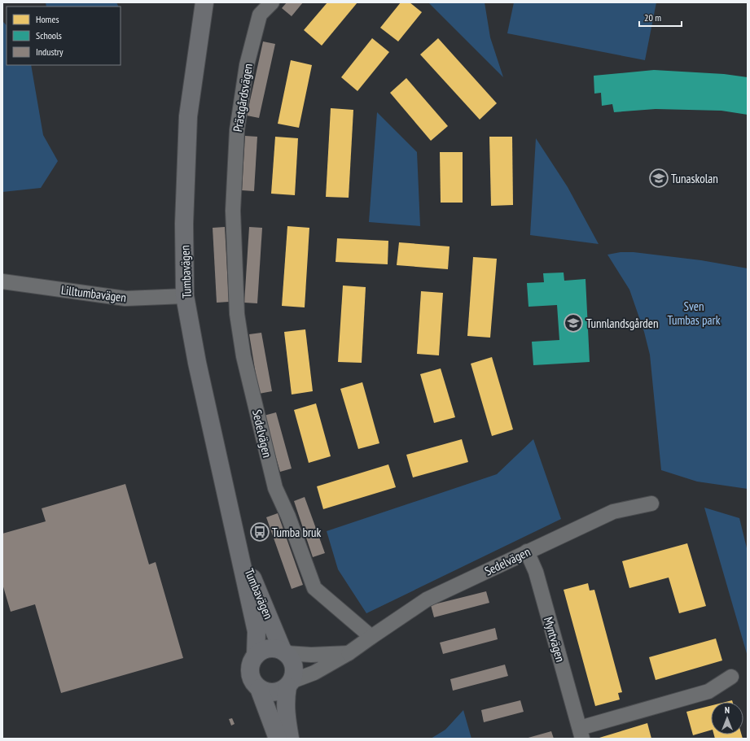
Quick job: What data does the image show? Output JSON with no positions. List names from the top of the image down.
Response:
{
  "streets": {
    "main road": ["Tumbavägen"],
    "street": [
      "Prästgårdsvägen",
      "Lilltumbavägen",
      "Sedelvägen",
      "Myntvägen"
    ]
  },
  "crossings": [
    ["Prästgårdsvägen", "Sedelvägen"],
    ["Tumbavägen", "Lilltumbavägen"],
    ["Tumbavägen", "Sedelvägen"],
    ["Sedelvägen", "Myntvägen"]
  ],
  "parks": ["Sven Tumbas park"],
  "places": {
    "school or university": ["Tunaskolan", "Tunnlandsgården"],
    "bus stop": ["Tumba bruk"]
  },
  "legend": ["Homes", "Schools", "Industry"],
  "scale_bar": "20 m",
  "north": "top"
}
